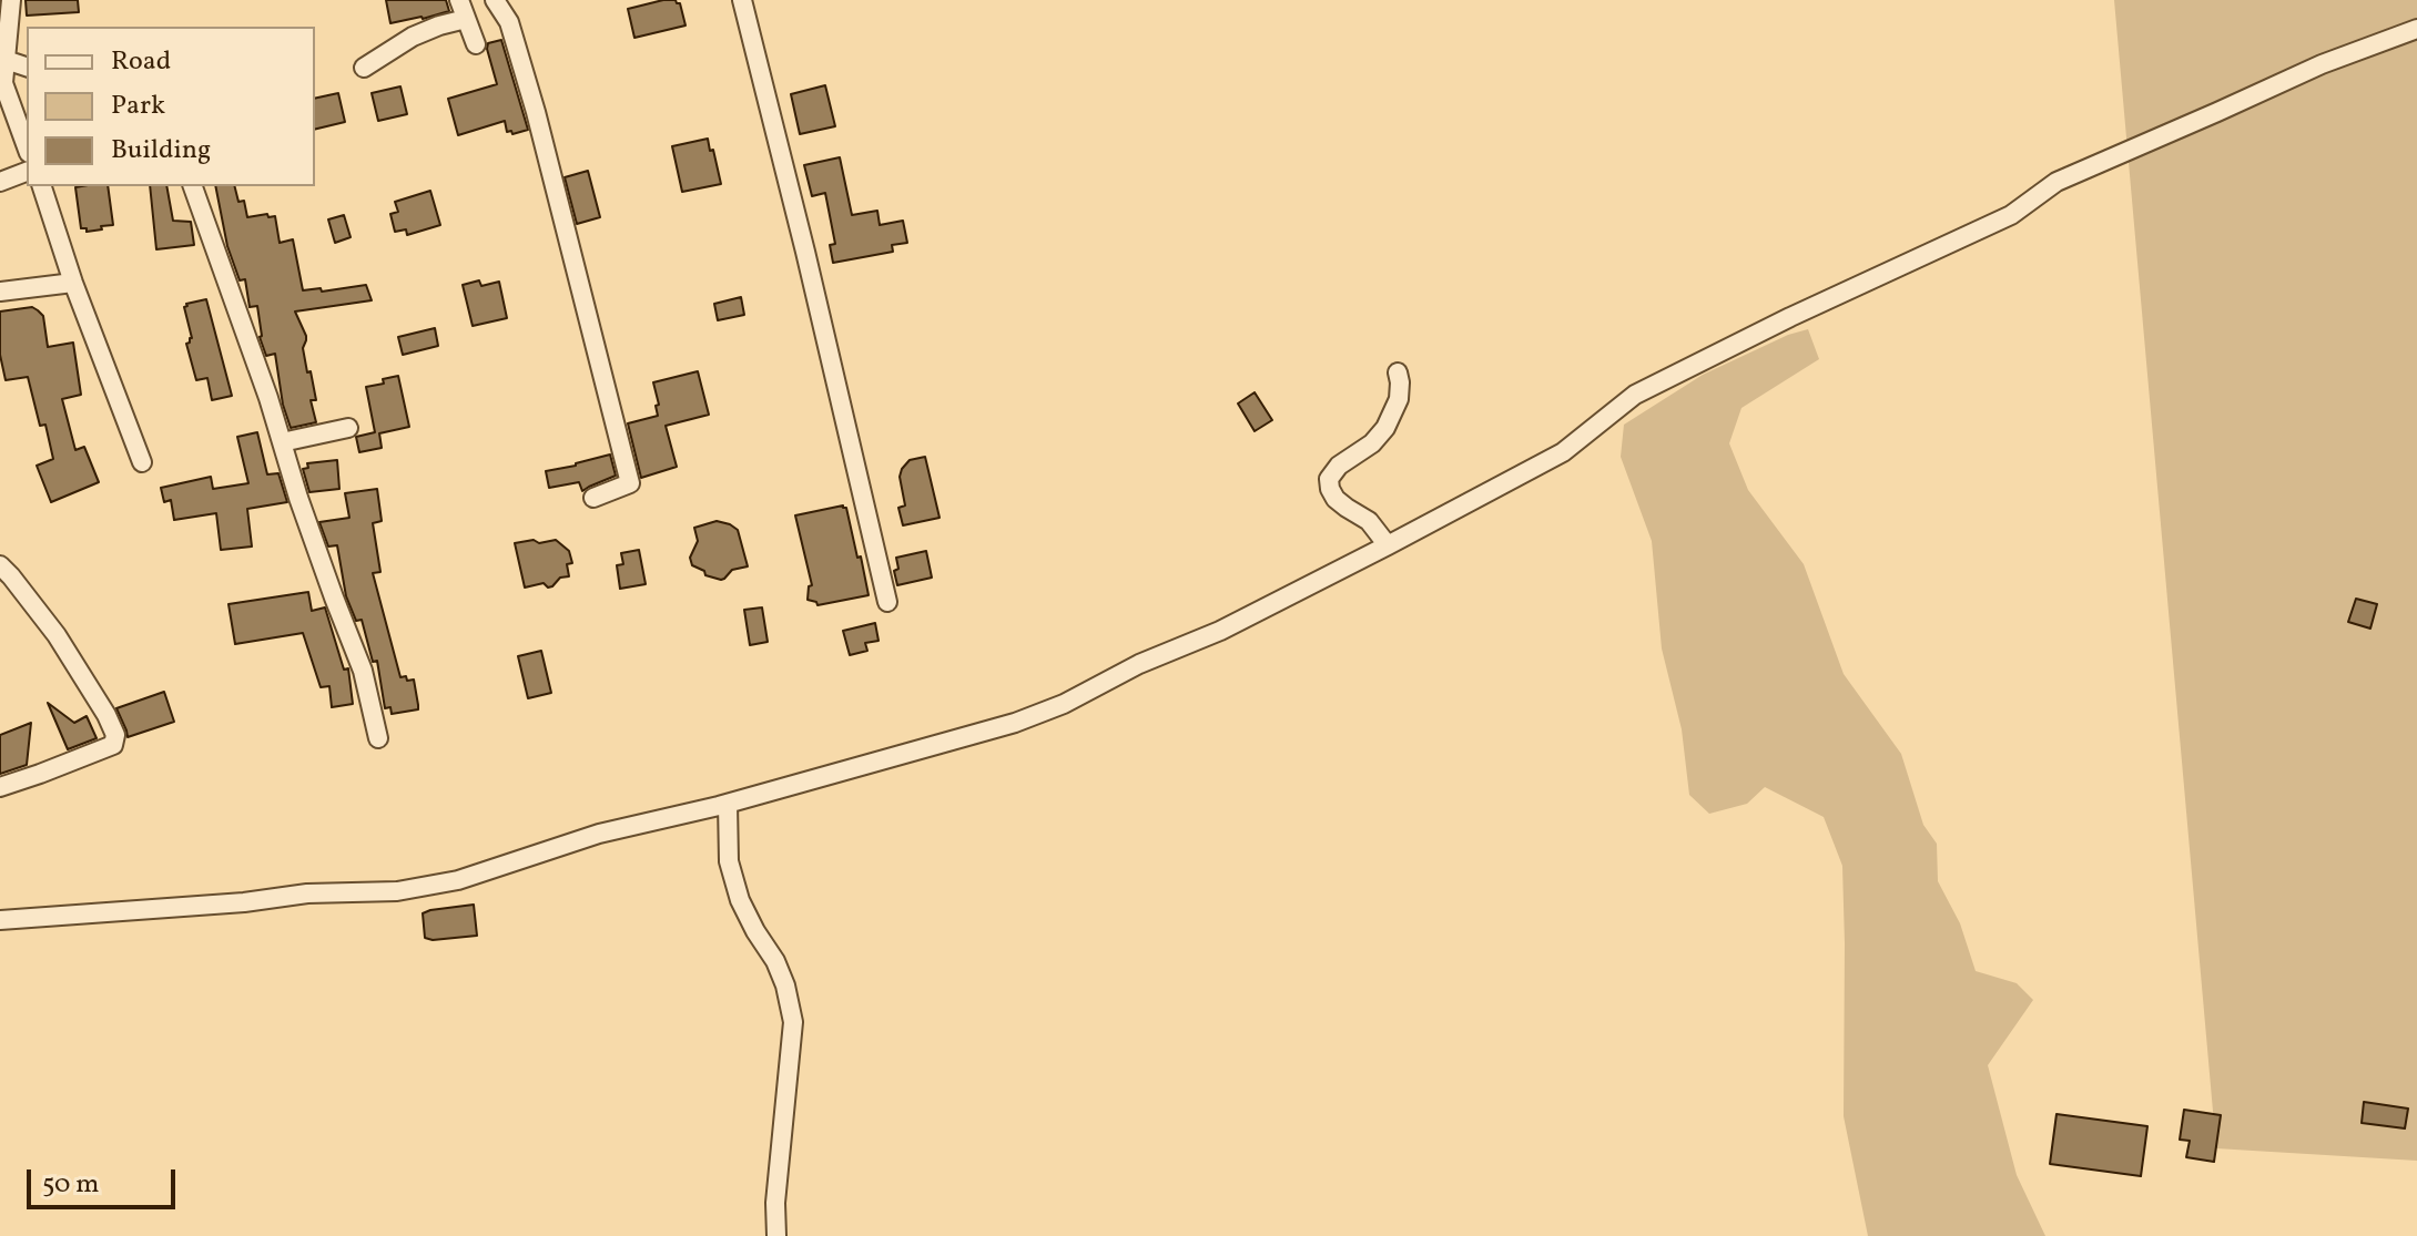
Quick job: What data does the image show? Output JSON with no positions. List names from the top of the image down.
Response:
{
  "legend": ["Road", "Park", "Building"],
  "scale_bar": "50 m"
}
